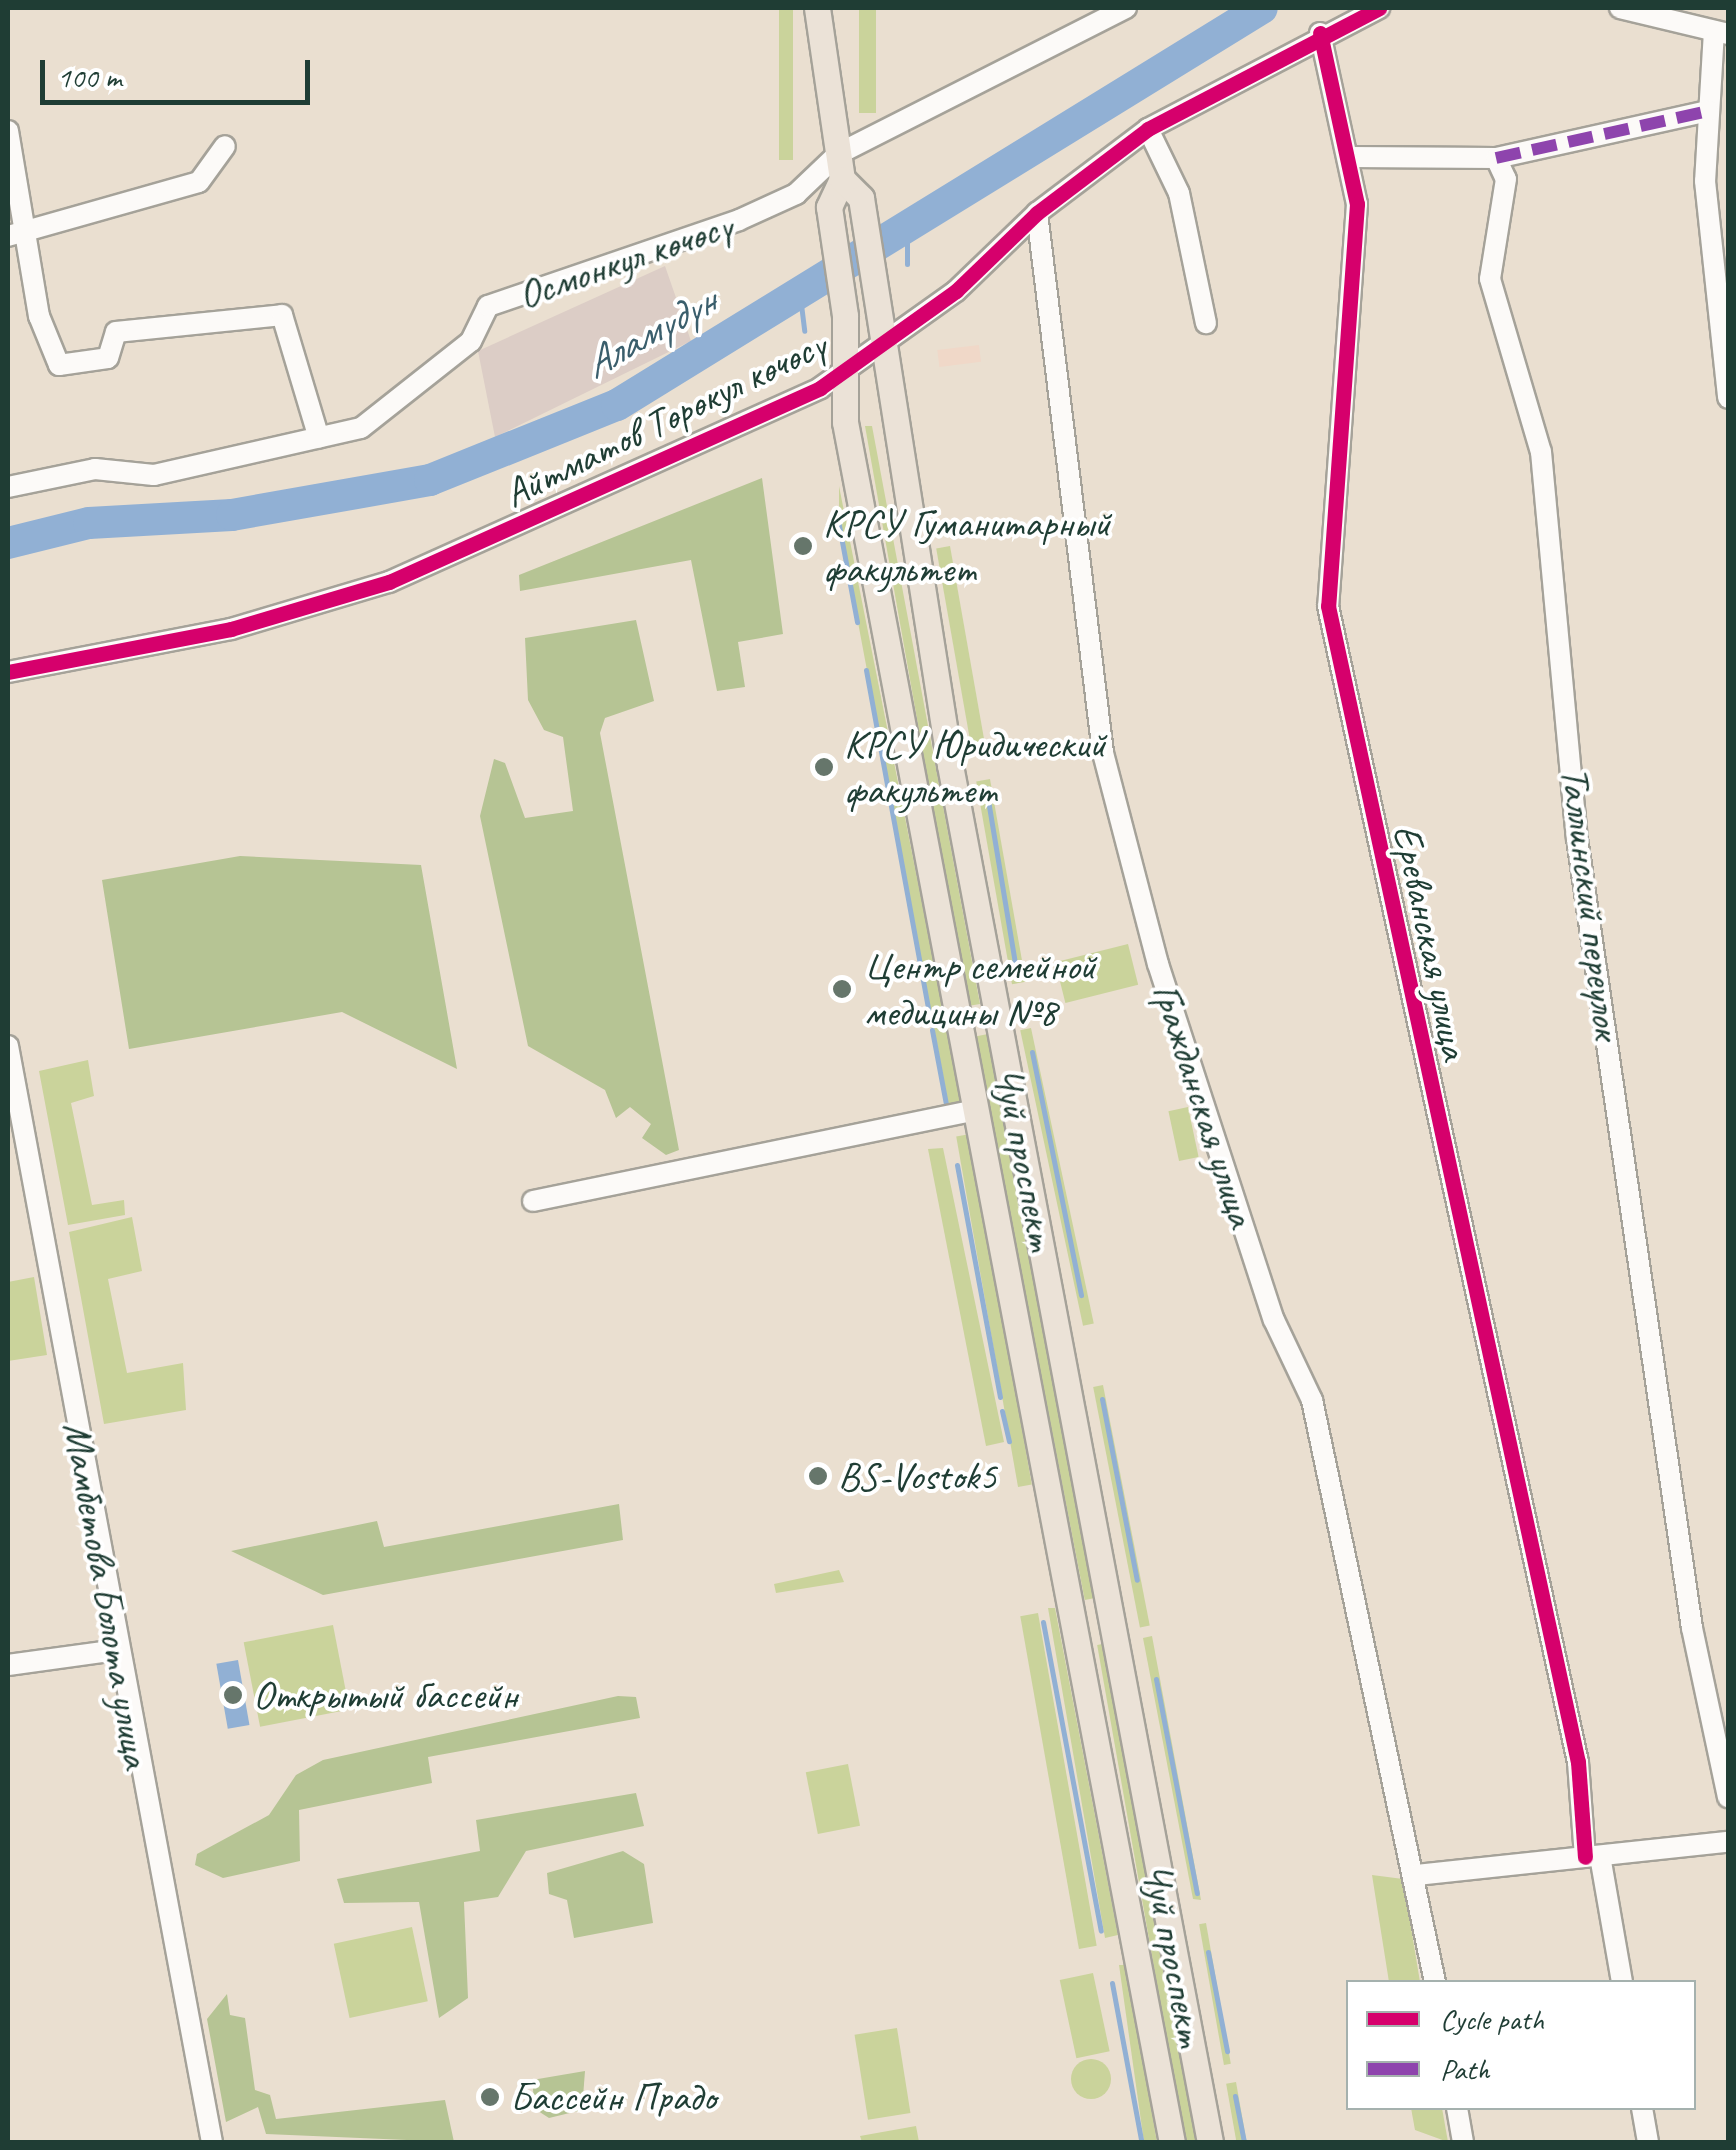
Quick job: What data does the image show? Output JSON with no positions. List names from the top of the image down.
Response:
{
  "streets": {
    "main road": ["Чуй проспект"],
    "street": [
      "Осмонкул көчөсү",
      "Айтматов Төрөкул көчөсү",
      "Таллинский переулок",
      "Ереванская улица",
      "Гражданская улица",
      "Мамбетова Болота улица"
    ]
  },
  "crossings": [
    ["Осмонкул көчөсү", "Чуй проспект"],
    ["Айтматов Төрөкул көчөсү", "Ереванская улица"],
    ["Айтматов Төрөкул көчөсү", "Гражданская улица"],
    ["Айтматов Төрөкул көчөсү", "Чуй проспект"]
  ],
  "water": ["Аламүдүн"],
  "places": [
    "КРСУ Гуманитарный факультет",
    "КРСУ Юридический факультет",
    "Центр семейной медицины №8",
    "BS-Vostok5",
    "Открытый бассейн",
    "Бассейн Прадо"
  ],
  "legend": ["Cycle path", "Path"],
  "scale_bar": "100 m"
}
